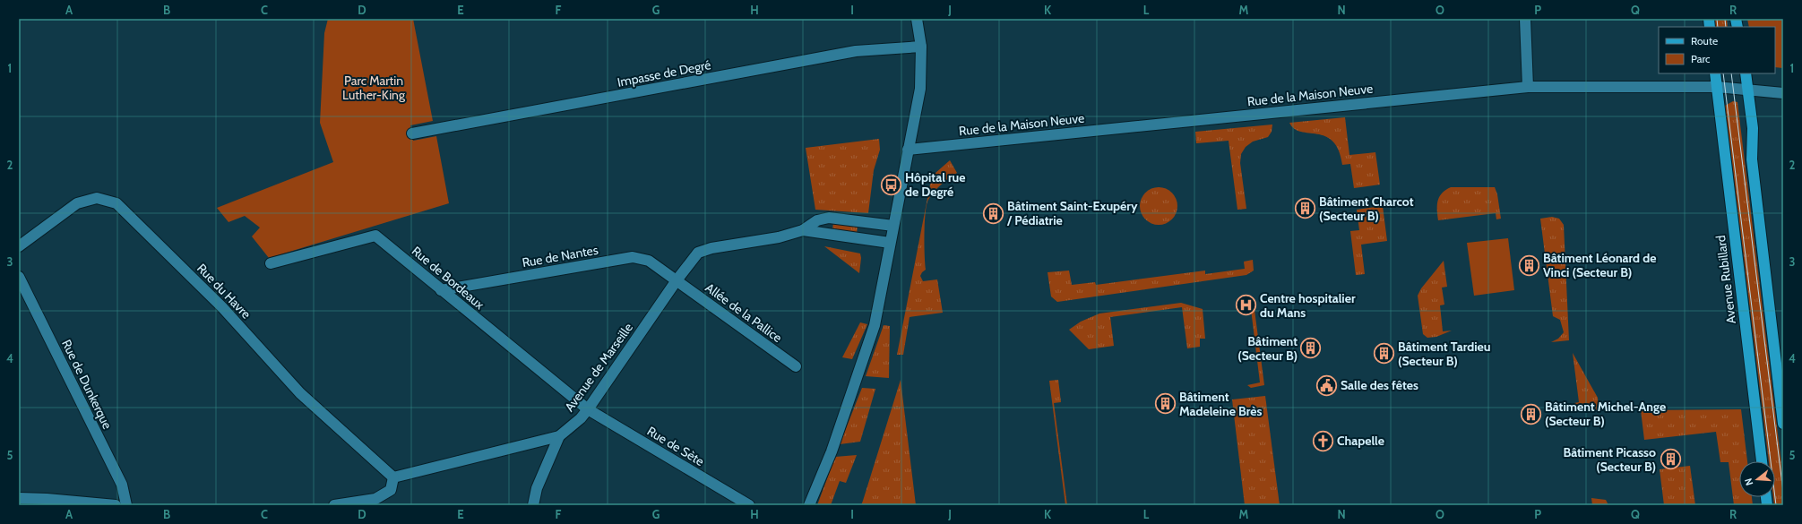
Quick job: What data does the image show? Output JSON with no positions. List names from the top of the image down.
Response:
{
  "streets": {
    "main road": ["Avenue Rubillard"],
    "street": [
      "Impasse de Degré",
      "Rue de la Maison Neuve",
      "Rue de Nantes",
      "Rue de Bordeaux",
      "Rue du Havre",
      "Allée de la Pallice",
      "Avenue de Marseille",
      "Rue de Dunkerque",
      "Rue de Sète"
    ]
  },
  "crossings": [
    ["Rue de la Maison Neuve", "Avenue Rubillard"],
    ["Rue de Nantes", "Rue de Bordeaux"],
    ["Rue de Nantes", "Allée de la Pallice"],
    ["Rue de Nantes", "Avenue de Marseille"],
    ["Rue de Bordeaux", "Avenue de Marseille"],
    ["Rue de Bordeaux", "Rue de Sète"],
    ["Rue du Havre", "Avenue de Marseille"],
    ["Allée de la Pallice", "Avenue de Marseille"],
    ["Avenue de Marseille", "Rue de Sète"]
  ],
  "parks": ["Parc Martin Luther-King"],
  "places": {
    "bus stop": ["Hôpital rue de Degré"],
    "building": [
      "Bâtiment Charcot (Secteur B)",
      "Bâtiment Saint-Exupéry / Pédiatrie",
      "Bâtiment Léonard de Vinci (Secteur B)",
      "Bâtiment (Secteur B)",
      "Bâtiment Tardieu (Secteur B)",
      "Bâtiment Madeleine Brès",
      "Bâtiment Michel-Ange (Secteur B)",
      "Bâtiment Picasso (Secteur B)"
    ],
    "hospital": ["Centre hospitalier du Mans"],
    "public building": ["Salle des fêtes"],
    "church": ["Chapelle"]
  },
  "legend": ["Route", "Parc"],
  "north": "left",
  "grid": {
    "columns": [
      "A",
      "B",
      "C",
      "D",
      "E",
      "F",
      "G",
      "H",
      "I",
      "J",
      "K",
      "L",
      "M",
      "N",
      "O",
      "P",
      "Q",
      "R"
    ],
    "rows": [
      "1",
      "2",
      "3",
      "4",
      "5"
    ]
  }
}
